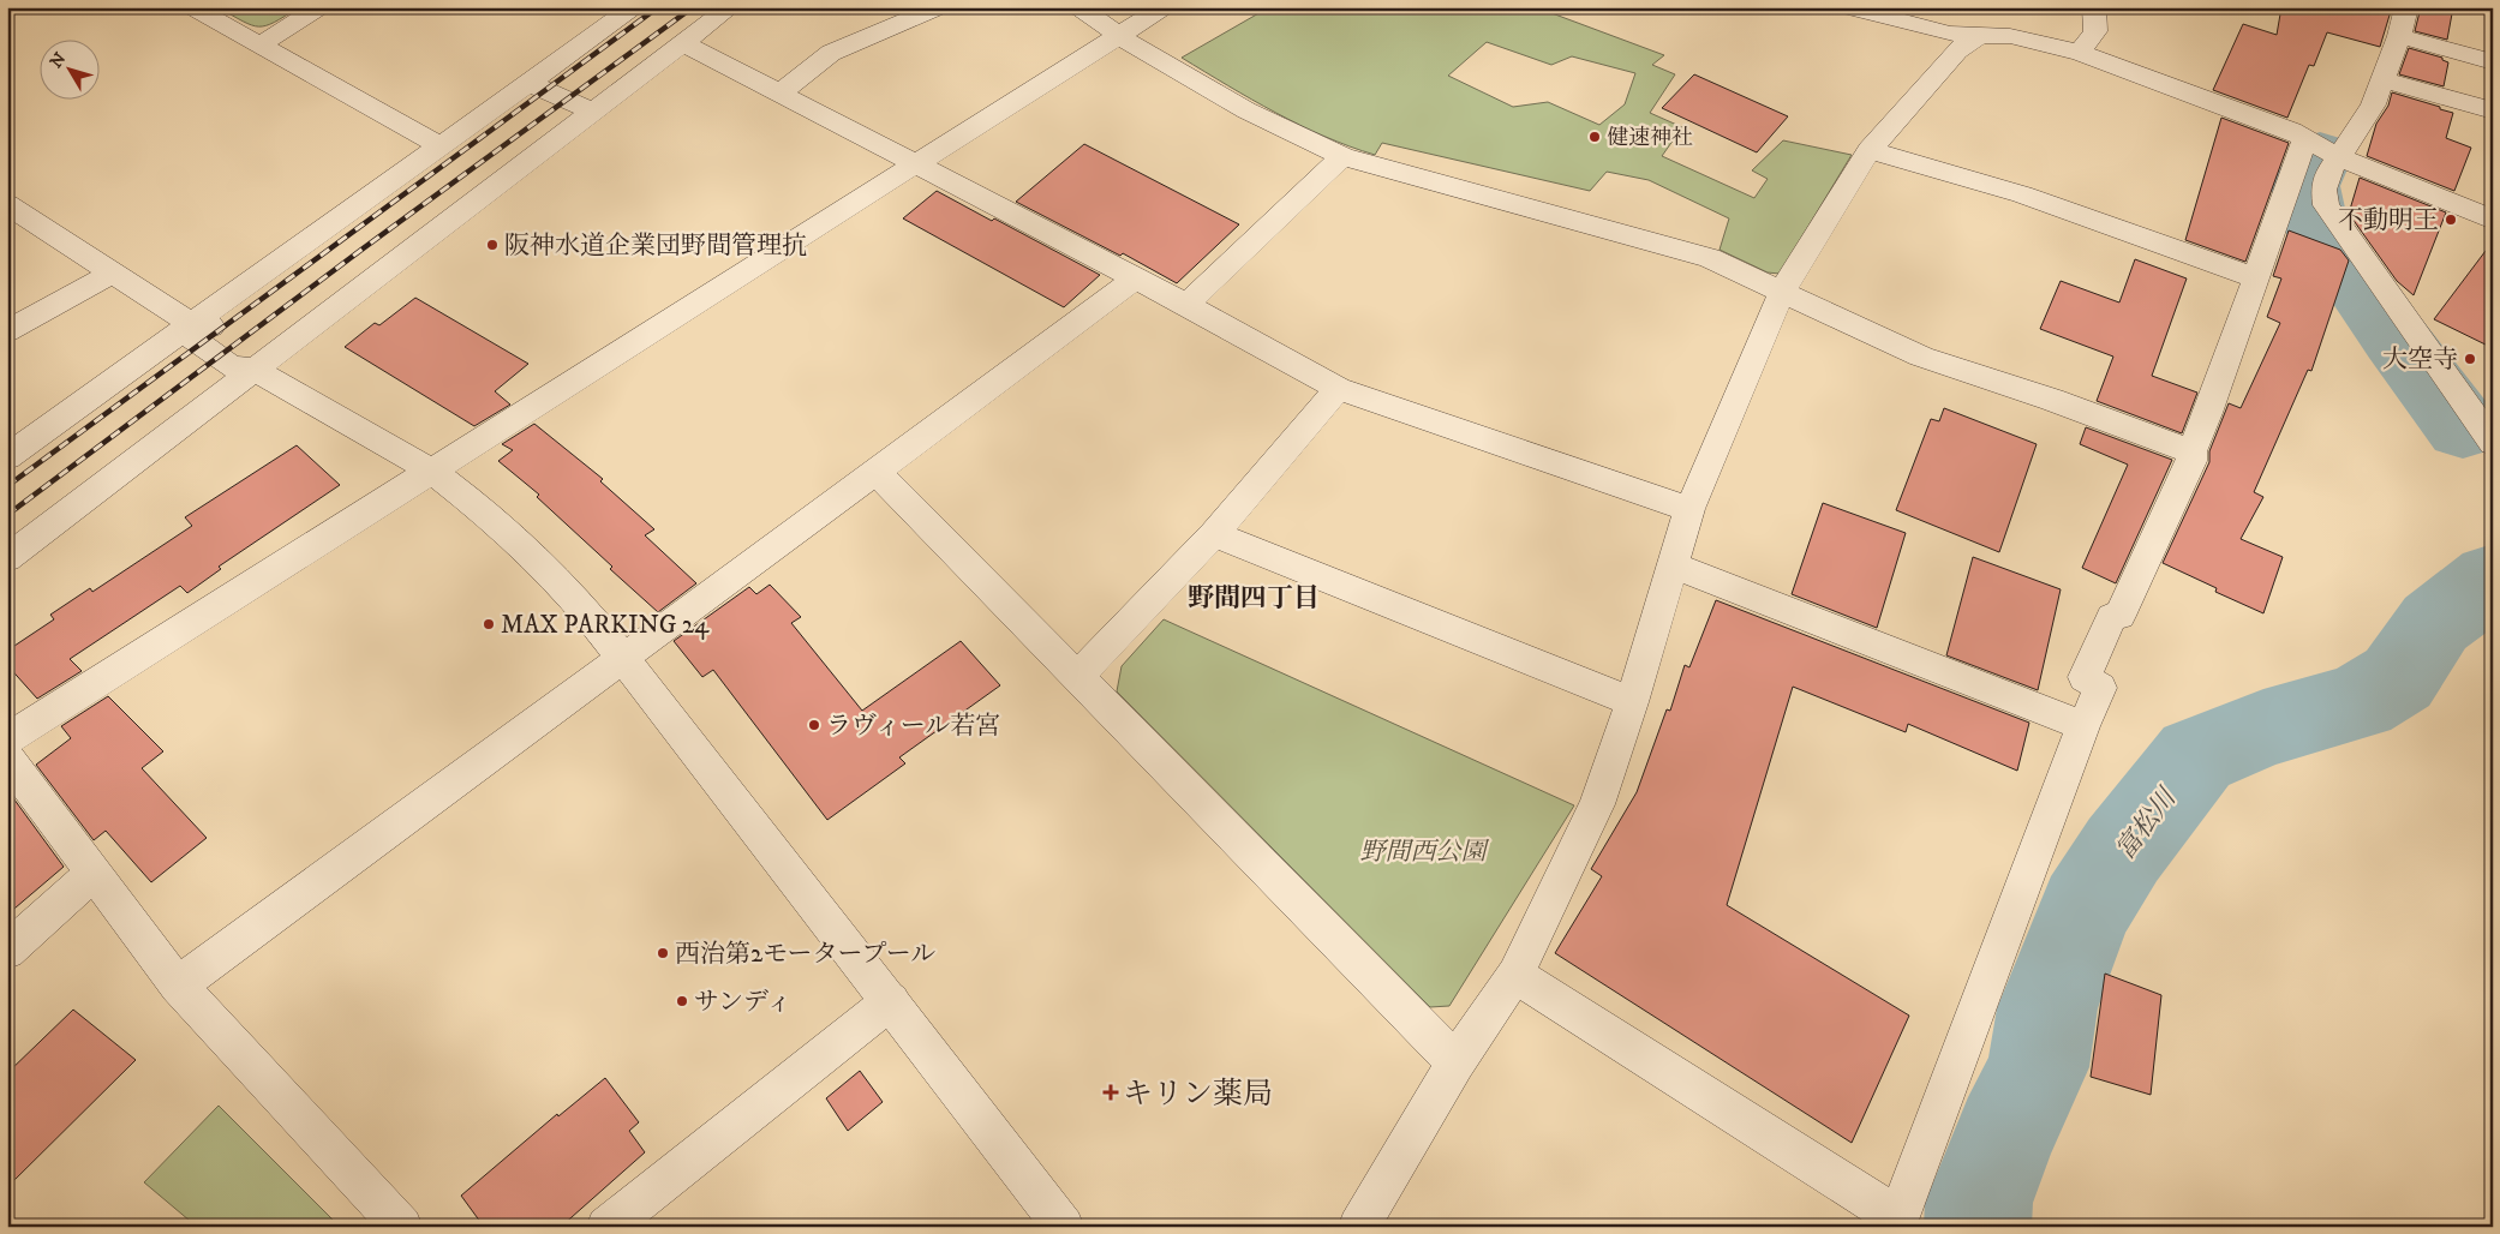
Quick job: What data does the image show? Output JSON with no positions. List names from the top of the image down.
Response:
{
  "districts": ["野間四丁目"],
  "water": ["富松川"],
  "parks": ["野間西公園"],
  "places": {
    "other": [
      "健速神社",
      "不動明王",
      "阪神水道企業団野間管理抗",
      "大空寺",
      "MAX PARKING 24",
      "ラヴィール若宮",
      "西治第2モータープール",
      "サンディ"
    ],
    "health": ["キリン薬局"]
  },
  "north": "top left"
}
